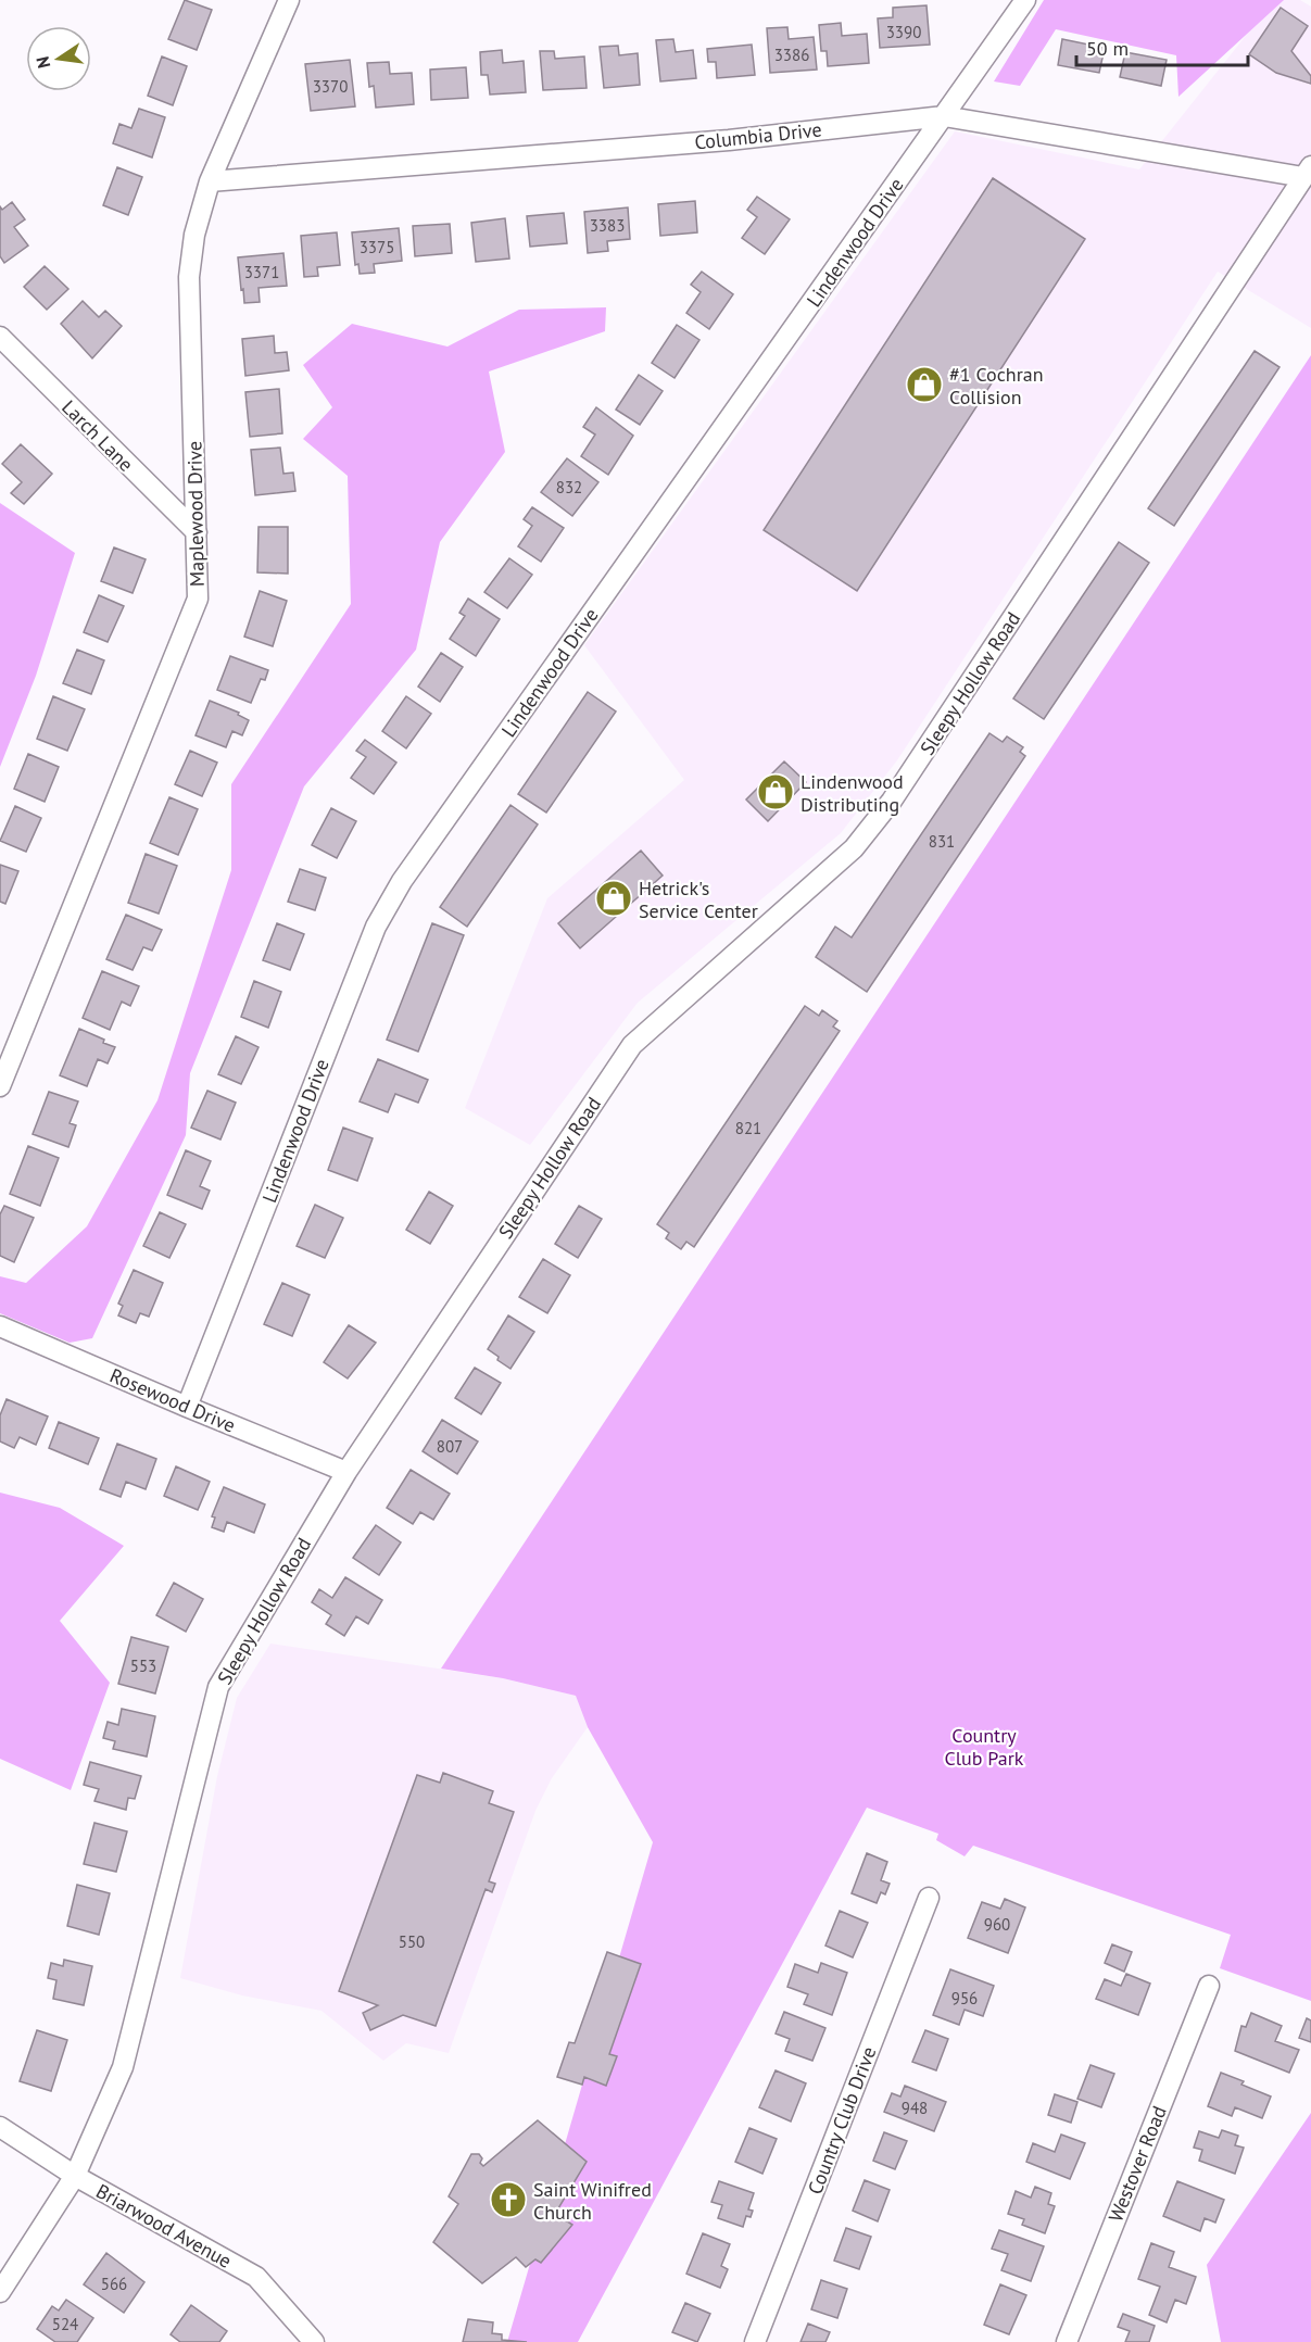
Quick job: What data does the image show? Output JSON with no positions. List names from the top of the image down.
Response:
{
  "streets": {
    "street": [
      "Columbia Drive",
      "Lindenwood Drive",
      "Larch Lane",
      "Maplewood Drive",
      "Sleepy Hollow Road",
      "Rosewood Drive",
      "Country Club Drive",
      "Westover Road",
      "Briarwood Avenue"
    ]
  },
  "crossings": [
    ["Columbia Drive", "Lindenwood Drive"],
    ["Columbia Drive", "Maplewood Drive"],
    ["Columbia Drive", "Sleepy Hollow Road"],
    ["Lindenwood Drive", "Rosewood Drive"],
    ["Larch Lane", "Maplewood Drive"],
    ["Sleepy Hollow Road", "Rosewood Drive"],
    ["Sleepy Hollow Road", "Briarwood Avenue"]
  ],
  "parks": ["Country Club Park"],
  "places": {
    "shop": ["#1 Cochran Collision", "Lindenwood Distributing", "Hetrick's Service Center"],
    "church": ["Saint Winifred Church"]
  },
  "house_numbers": [
    "3390",
    "3386",
    "3370",
    "3383",
    "3375",
    "3371",
    "832",
    "831",
    "821",
    "807",
    "553",
    "960",
    "550",
    "956",
    "948",
    "566",
    "524"
  ],
  "scale_bar": "50 m",
  "north": "left"
}
